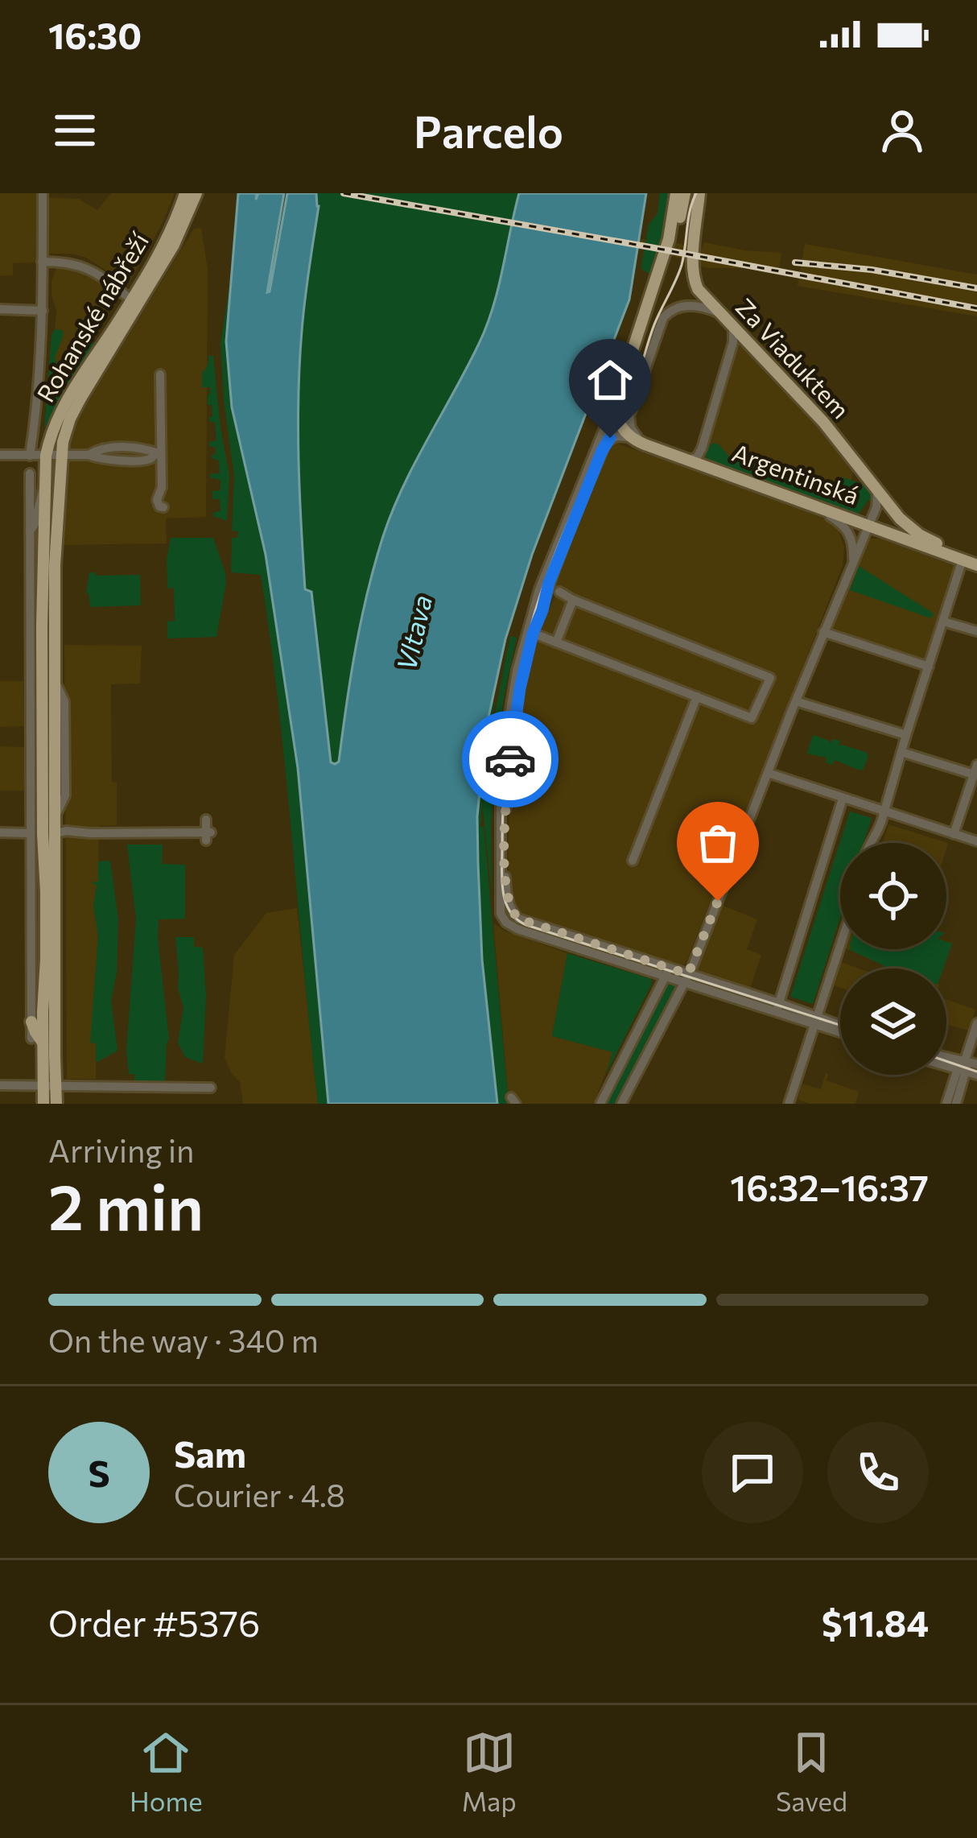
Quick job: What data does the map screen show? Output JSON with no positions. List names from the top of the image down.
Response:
{
  "streets": {
    "main road": ["Rohanské nábřeží", "Za Viaduktem", "Argentinská"]
  },
  "crossings": [
    ["Za Viaduktem", "Argentinská"]
  ],
  "water": ["Vltava"],
  "page": {
    "status": "16:30",
    "header": "Parcelo",
    "heading": ["2 min", "Arriving in", "16:32–16:37"],
    "panel": [
      "Sam",
      "Courier · 4.8",
      "Order #5376",
      "$11.84"
    ],
    "bar": "On the way · 340 m",
    "round": "S",
    "tabs": ["Home", "Map", "Saved"]
  }
}
